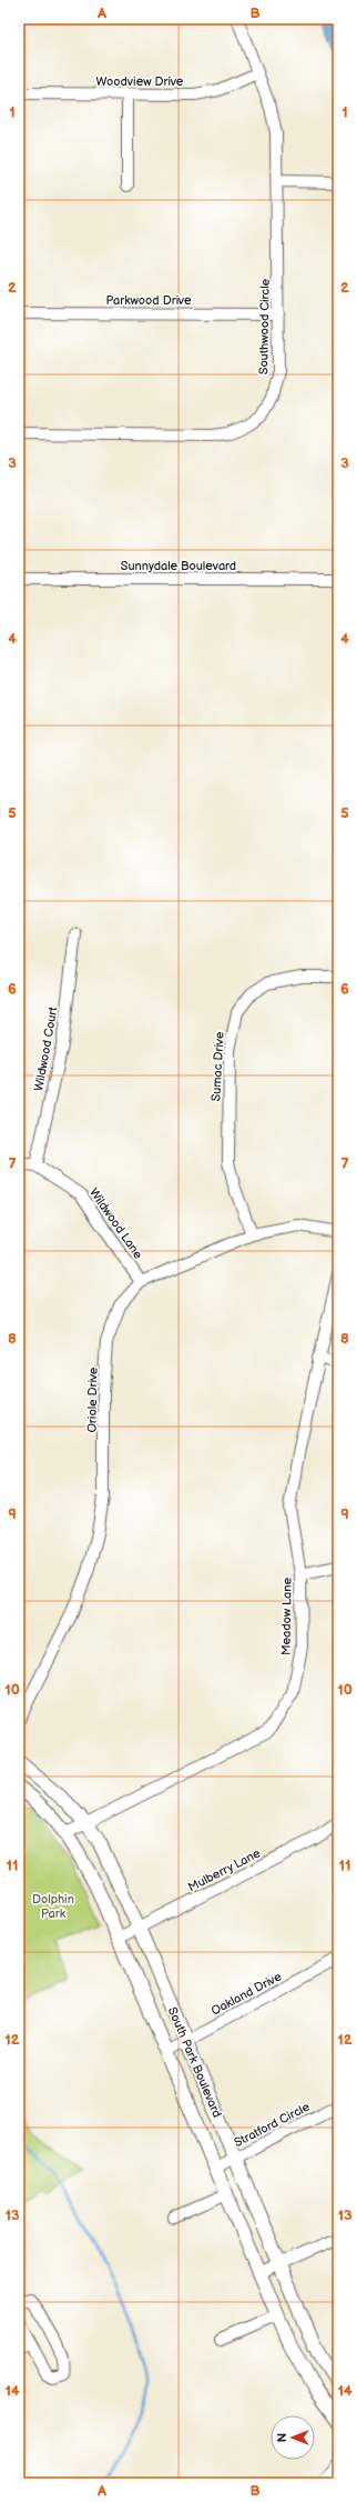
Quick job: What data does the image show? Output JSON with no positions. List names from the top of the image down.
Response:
{
  "streets": {
    "street": [
      "Woodview Drive",
      "Parkwood Drive",
      "Southwood Circle",
      "Sunnydale Boulevard",
      "Wildwood Court",
      "Sumac Drive",
      "Wildwood Lane",
      "Oriole Drive",
      "Meadow Lane",
      "Mulberry Lane",
      "Oakland Drive",
      "South Park Boulevard",
      "Stratford Circle"
    ]
  },
  "crossings": [
    ["Woodview Drive", "Southwood Circle"],
    ["Parkwood Drive", "Southwood Circle"],
    ["Wildwood Court", "Wildwood Lane"],
    ["Sumac Drive", "Oriole Drive"],
    ["Wildwood Lane", "Oriole Drive"],
    ["Meadow Lane", "South Park Boulevard"],
    ["Mulberry Lane", "South Park Boulevard"],
    ["Oakland Drive", "South Park Boulevard"],
    ["South Park Boulevard", "Stratford Circle"]
  ],
  "parks": ["Dolphin Park"],
  "north": "left",
  "grid": {
    "columns": ["A", "B"],
    "rows": [
      "1",
      "2",
      "3",
      "4",
      "5",
      "6",
      "7",
      "8",
      "9",
      "10",
      "11",
      "12",
      "13",
      "14"
    ]
  }
}
